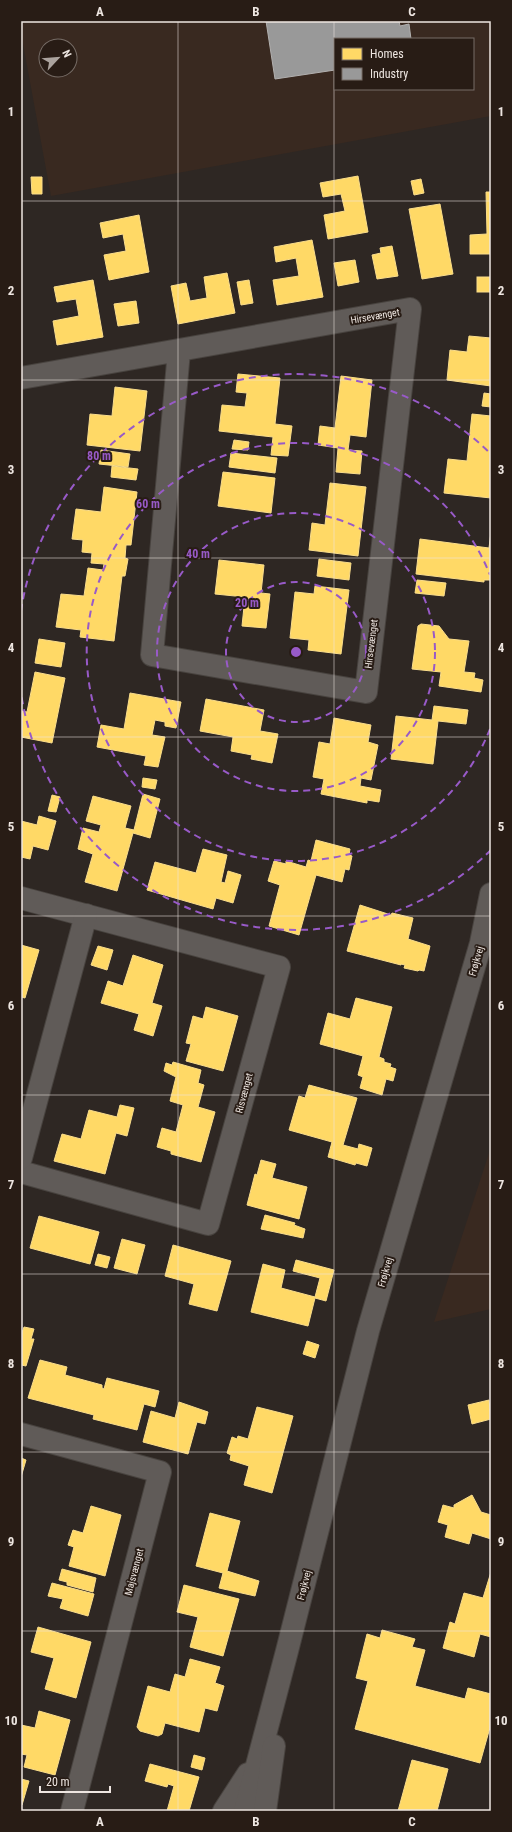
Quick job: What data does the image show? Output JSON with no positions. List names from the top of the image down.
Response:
{
  "streets": {
    "street": [
      "Hirsevænget",
      "Frøjkvej",
      "Risvænget",
      "Majsvænget"
    ]
  },
  "legend": ["Homes", "Industry"],
  "scale_bar": "20 m",
  "north": "top right",
  "grid": {
    "columns": ["A", "B", "C"],
    "rows": [
      "1",
      "2",
      "3",
      "4",
      "5",
      "6",
      "7",
      "8",
      "9",
      "10"
    ]
  },
  "rings": [
    "80 m",
    "60 m",
    "40 m",
    "20 m"
  ]
}
